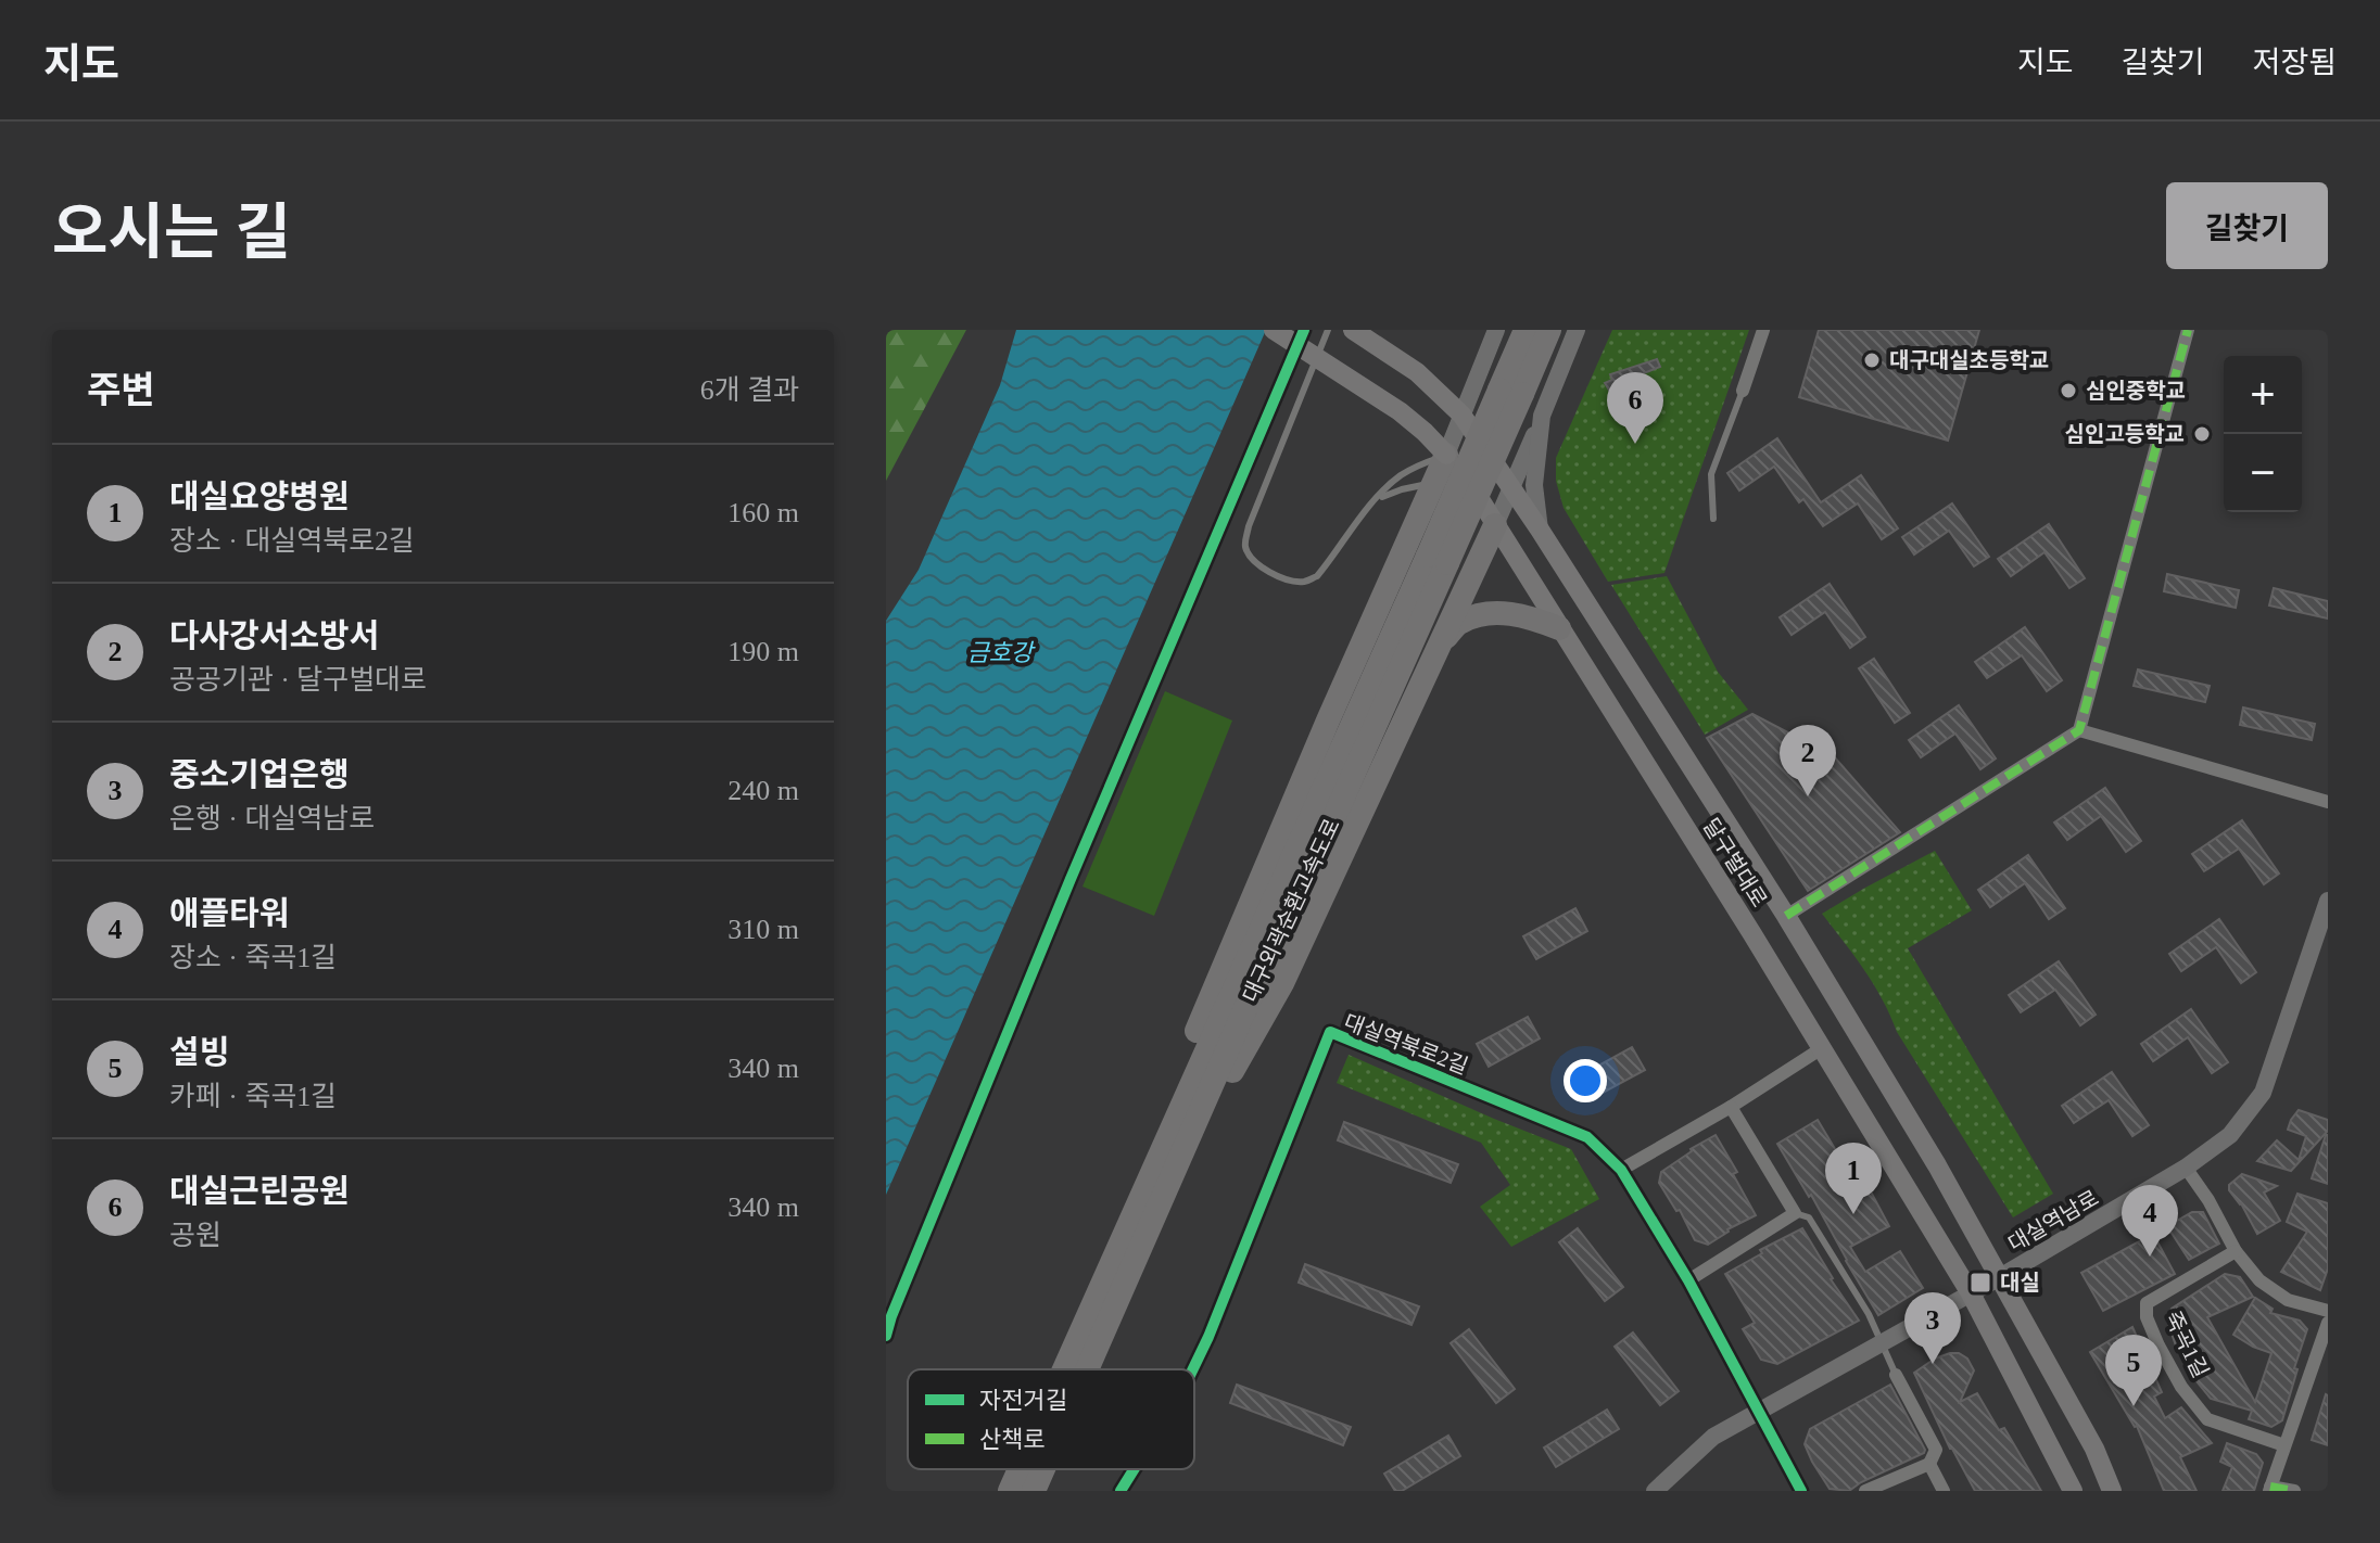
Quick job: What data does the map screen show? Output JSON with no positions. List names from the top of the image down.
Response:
{
  "streets": {
    "highway": ["대구외곽순환고속도로"],
    "main road": ["달구벌대로"],
    "street": ["대실역북로2길", "대실역남로", "죽곡1길"]
  },
  "crossings": [
    ["달구벌대로", "대실역남로"],
    ["대실역북로2길", "대실역남로"]
  ],
  "water": ["금호강"],
  "places": {
    "other": ["대구대실초등학교", "심인중학교", "심인고등학교"],
    "transit": ["대실"]
  },
  "legend": ["자전거길", "산책로"],
  "page": {
    "header": "지도",
    "nav": ["지도", "길찾기", "저장됨"],
    "title": "오시는 길",
    "buttons": "길찾기",
    "heading": ["주변", "6개 결과"],
    "map_buttons": ["+", "−"],
    "pins": [
      "6",
      "2",
      "1",
      "4",
      "3",
      "5"
    ],
    "list": [
      {
        "mark": "1",
        "name": "대실요양병원",
        "note": "장소 · 대실역북로2길",
        "value": "160 m"
      },
      {
        "mark": "2",
        "name": "다사강서소방서",
        "note": "공공기관 · 달구벌대로",
        "value": "190 m"
      },
      {
        "mark": "3",
        "name": "중소기업은행",
        "note": "은행 · 대실역남로",
        "value": "240 m"
      },
      {
        "mark": "4",
        "name": "애플타워",
        "note": "장소 · 죽곡1길",
        "value": "310 m"
      },
      {
        "mark": "5",
        "name": "설빙",
        "note": "카페 · 죽곡1길",
        "value": "340 m"
      },
      {
        "mark": "6",
        "name": "대실근린공원",
        "note": "공원",
        "value": "340 m"
      }
    ]
  }
}
